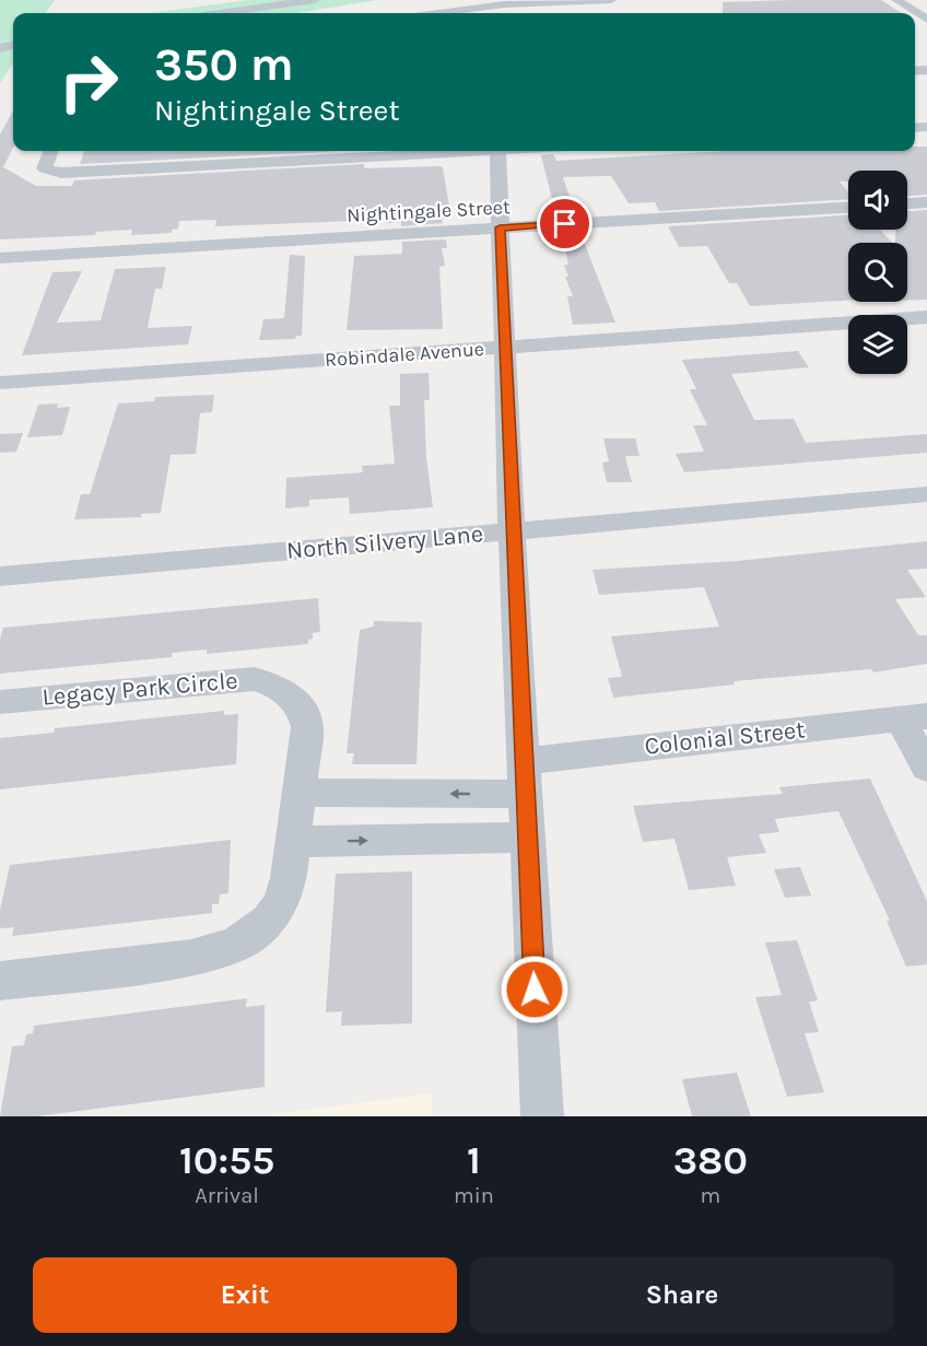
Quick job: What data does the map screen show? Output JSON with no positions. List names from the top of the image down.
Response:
{
  "streets": {
    "street": [
      "Nightingale Street",
      "Robindale Avenue",
      "North Silvery Lane",
      "Legacy Park Circle",
      "Colonial Street"
    ]
  },
  "page": {
    "turn": ["350 m", "Nightingale Street"],
    "eta": [
      "10:55",
      "Arrival",
      "1",
      "min",
      "380",
      "m"
    ],
    "buttons": ["Exit", "Share"]
  }
}
